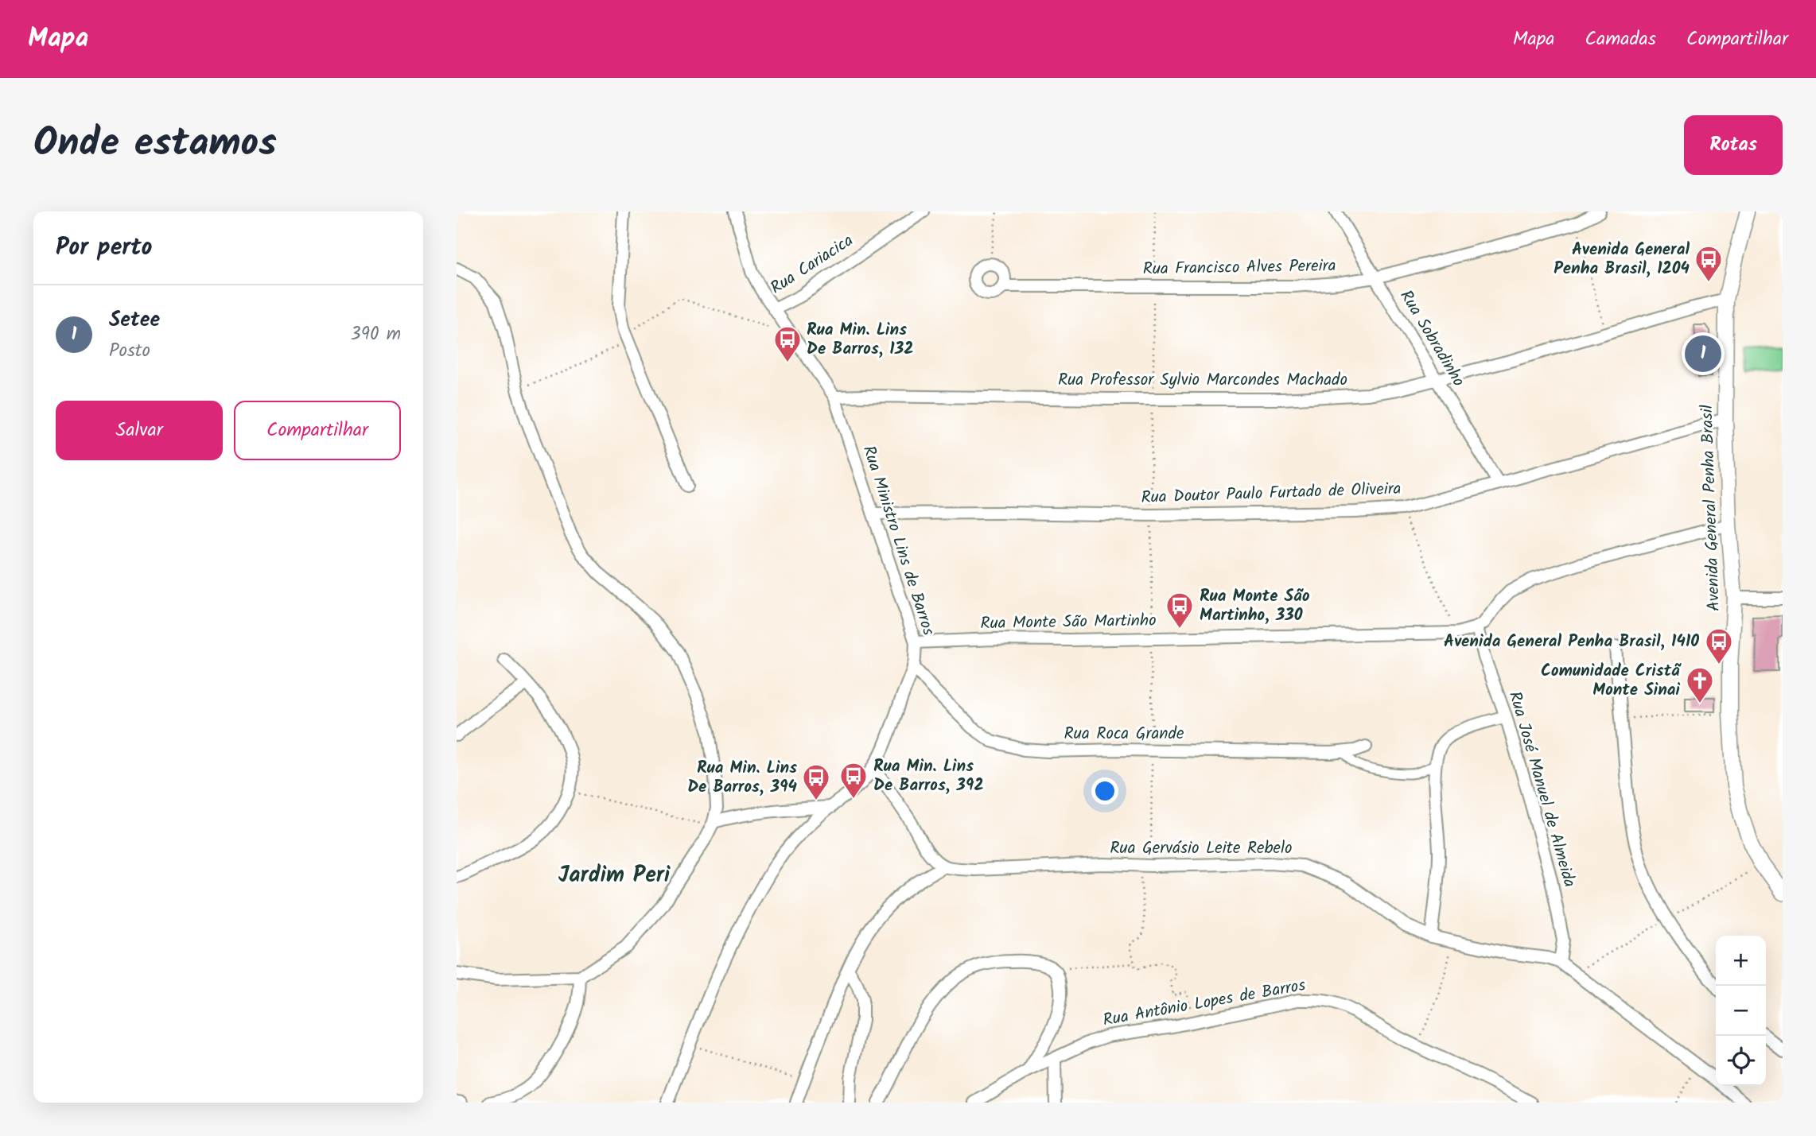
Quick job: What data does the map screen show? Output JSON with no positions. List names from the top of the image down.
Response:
{
  "streets": {
    "street": [
      "Rua Cariacica",
      "Rua Francisco Alves Pereira",
      "Rua Sobradinho",
      "Rua Professor Sylvio Marcondes Machado",
      "Rua Doutor Paulo Furtado de Oliveira",
      "Avenida General Penha Brasil",
      "Rua Ministro Lins de Barros",
      "Rua Monte São Martinho",
      "Rua Roca Grande",
      "Rua José Manuel de Almeida",
      "Rua Gervásio Leite Rebelo",
      "Rua Antônio Lopes de Barros"
    ]
  },
  "crossings": [
    ["Rua Cariacica", "Rua Ministro Lins de Barros"],
    ["Rua Francisco Alves Pereira", "Rua Sobradinho"],
    ["Rua Sobradinho", "Rua Professor Sylvio Marcondes Machado"],
    ["Rua Sobradinho", "Rua Doutor Paulo Furtado de Oliveira"],
    ["Rua Professor Sylvio Marcondes Machado", "Avenida General Penha Brasil"],
    ["Rua Professor Sylvio Marcondes Machado", "Rua Ministro Lins de Barros"],
    ["Rua Doutor Paulo Furtado de Oliveira", "Avenida General Penha Brasil"],
    ["Rua Doutor Paulo Furtado de Oliveira", "Rua Ministro Lins de Barros"],
    ["Rua Ministro Lins de Barros", "Rua Monte São Martinho"],
    ["Rua Ministro Lins de Barros", "Rua Roca Grande"],
    ["Rua Monte São Martinho", "Rua José Manuel de Almeida"],
    ["Rua José Manuel de Almeida", "Rua Gervásio Leite Rebelo"]
  ],
  "districts": ["Jardim Peri"],
  "places": {
    "bus stop": [
      "Avenida General Penha Brasil, 1204",
      "Rua Min. Lins De Barros, 132",
      "Rua Monte São Martinho, 330",
      "Avenida General Penha Brasil, 1410",
      "Rua Min. Lins De Barros, 392",
      "Rua Min. Lins De Barros, 394"
    ],
    "church": ["Comunidade Cristã Monte Sinai"]
  },
  "page": {
    "header": "Mapa",
    "nav": ["Mapa", "Camadas", "Compartilhar"],
    "title": "Onde estamos",
    "buttons": [
      "Rotas",
      ["Salvar", "Compartilhar"]
    ],
    "heading": "Por perto",
    "list": [
      {
        "mark": "1",
        "name": "Setee",
        "note": "Posto",
        "value": "390 m"
      }
    ],
    "pins": "1",
    "map_buttons": ["+", "−"]
  }
}
